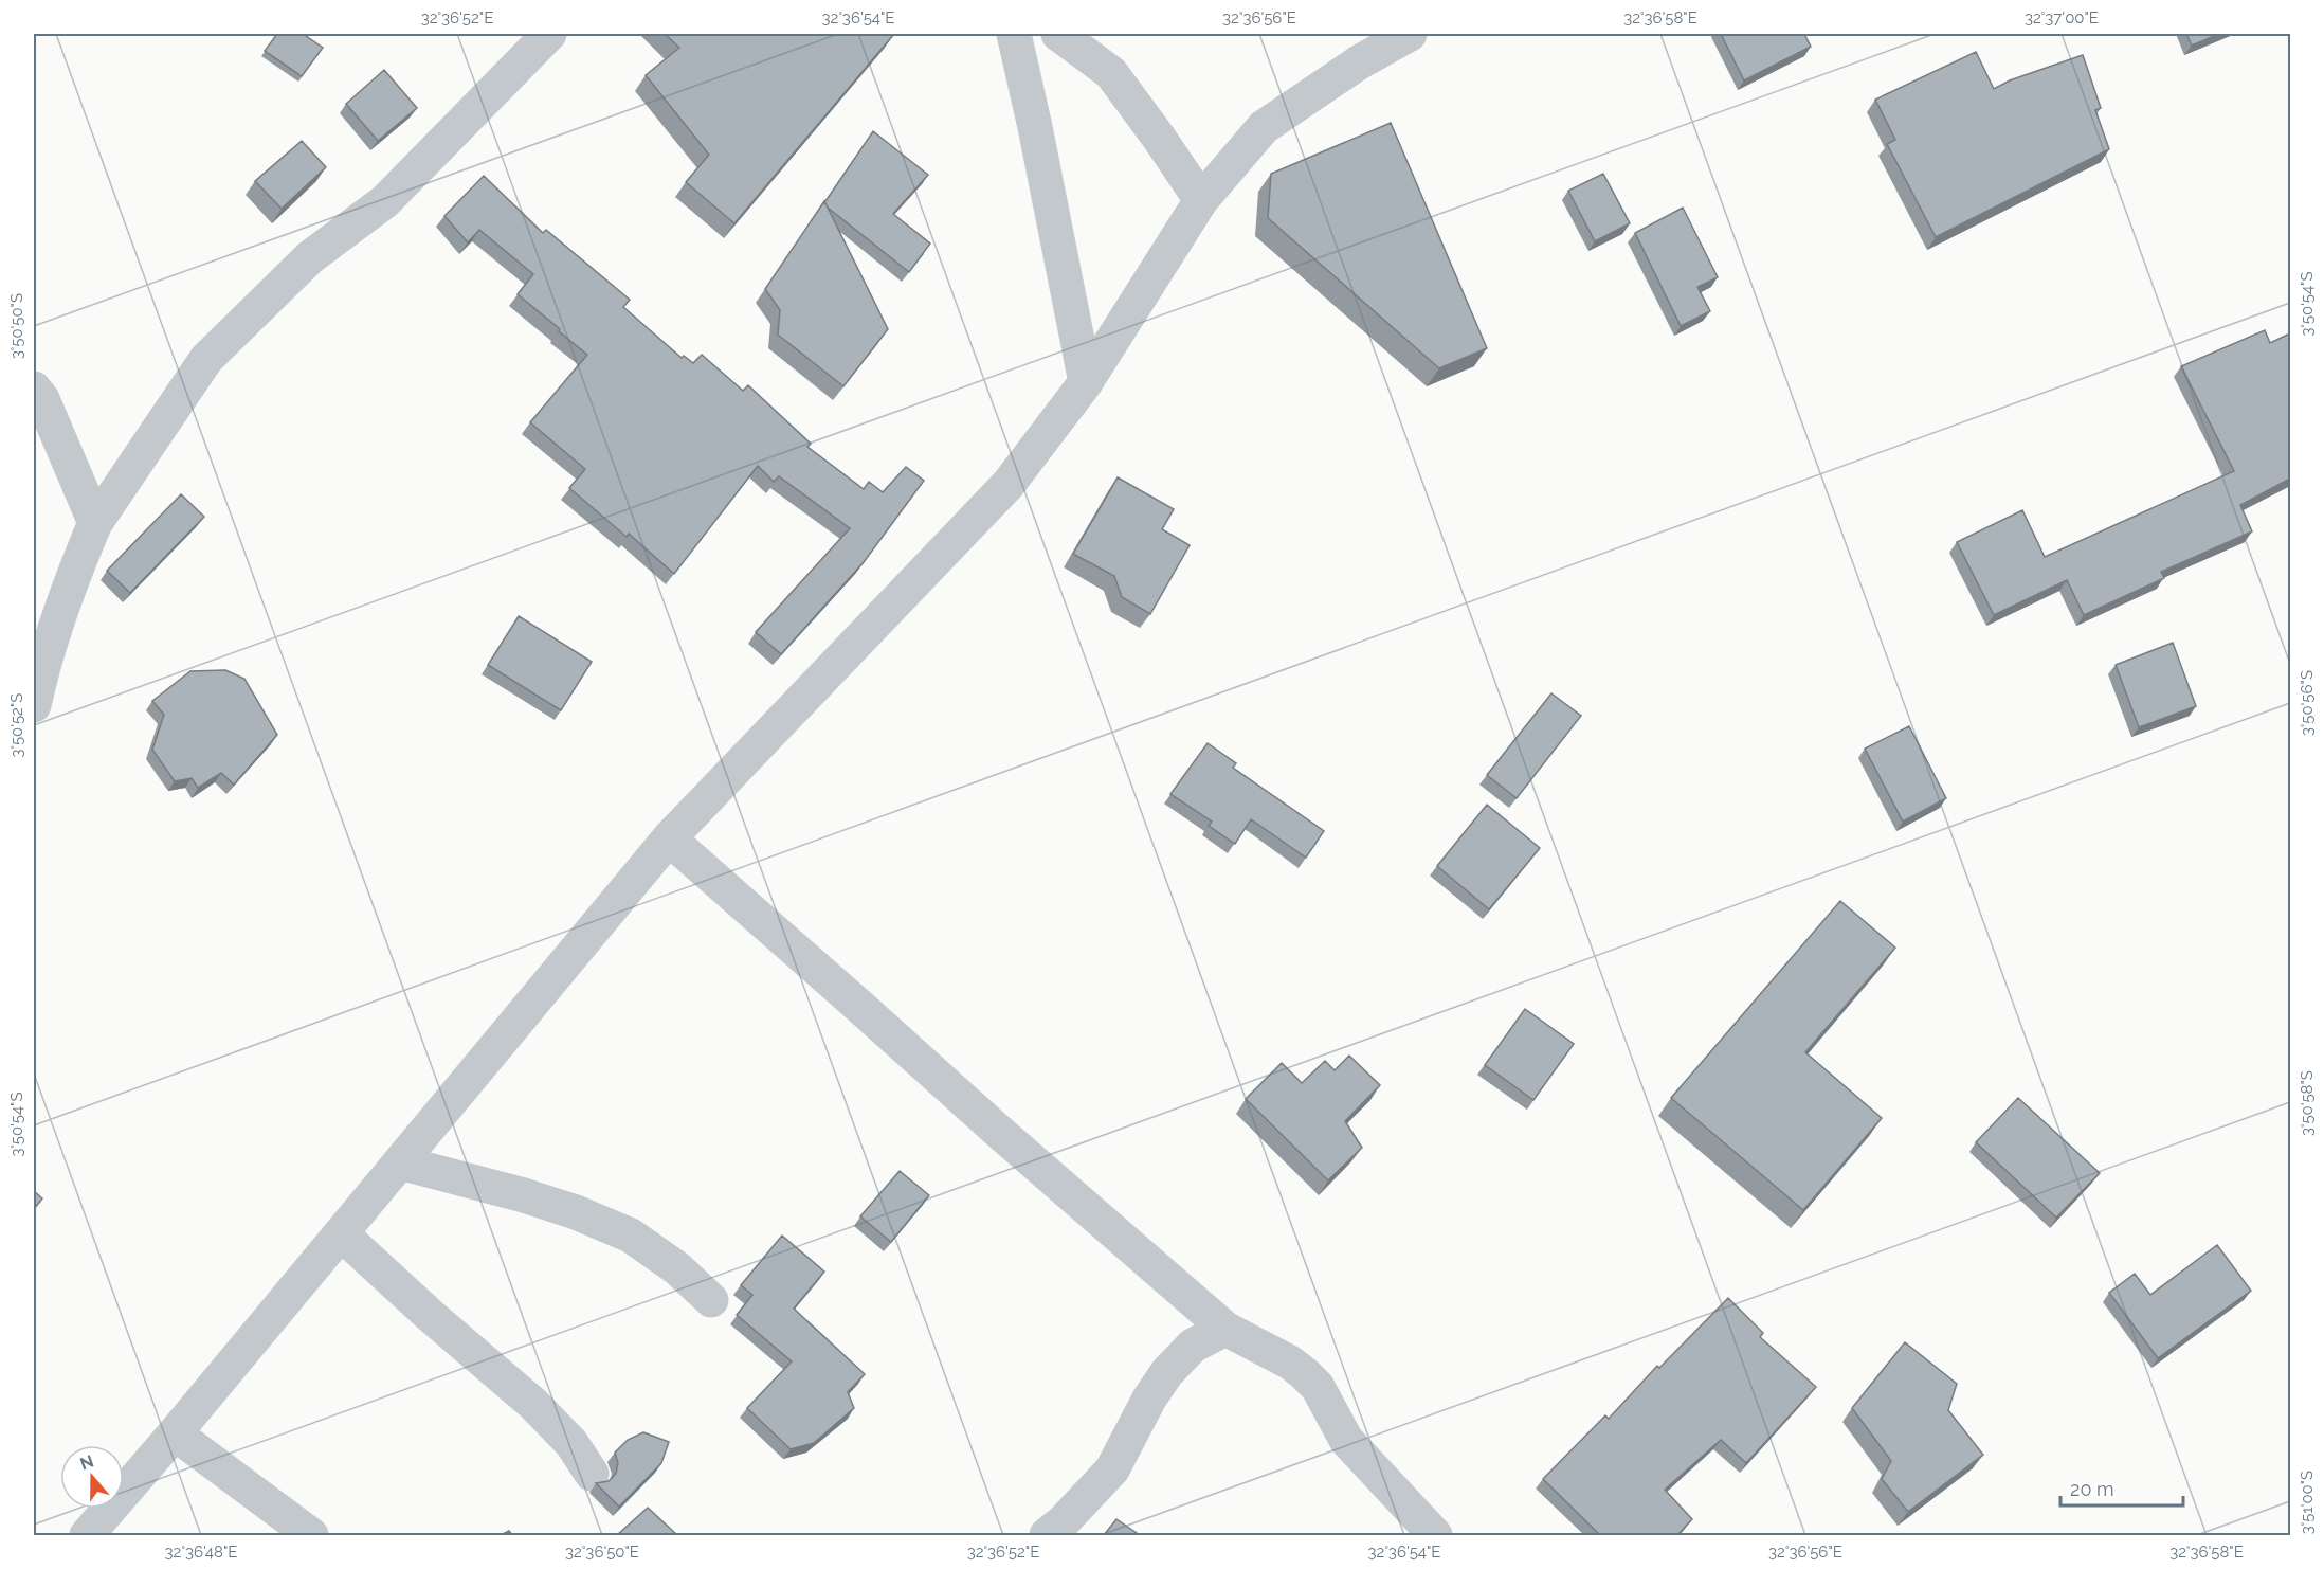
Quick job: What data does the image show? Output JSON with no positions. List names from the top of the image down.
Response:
{
  "scale_bar": "20 m",
  "north": "top",
  "coordinates": [
    "32°36'52\"E",
    "32°36'54\"E",
    "32°36'56\"E",
    "32°36'58\"E",
    "32°37'00\"E",
    "3°50'54\"S",
    "3°50'50\"S",
    "3°50'56\"S",
    "3°50'52\"S",
    "3°50'58\"S",
    "3°51'00\"S",
    "32°36'48\"E",
    "32°36'50\"E"
  ]
}
